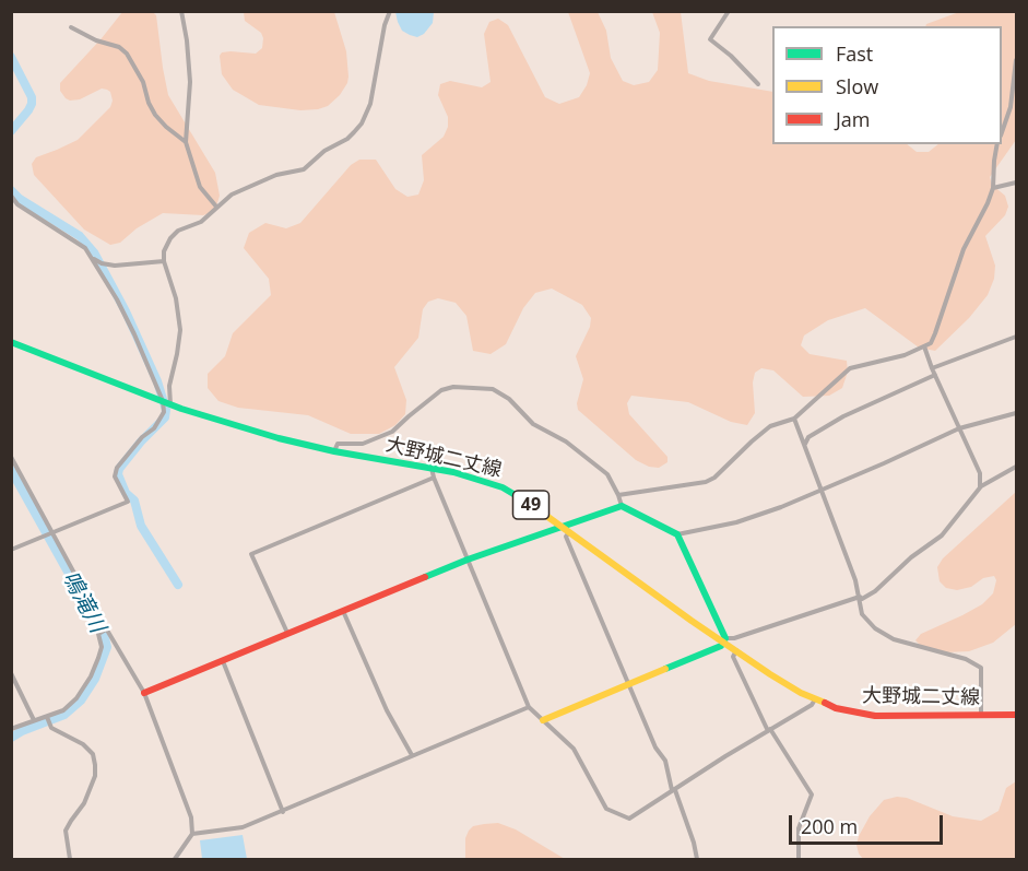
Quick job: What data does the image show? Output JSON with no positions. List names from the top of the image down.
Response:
{
  "streets": {
    "main road": ["大野城二丈線", "49"]
  },
  "water": ["鳴滝川"],
  "legend": ["Fast", "Slow", "Jam"],
  "scale_bar": "200 m"
}
